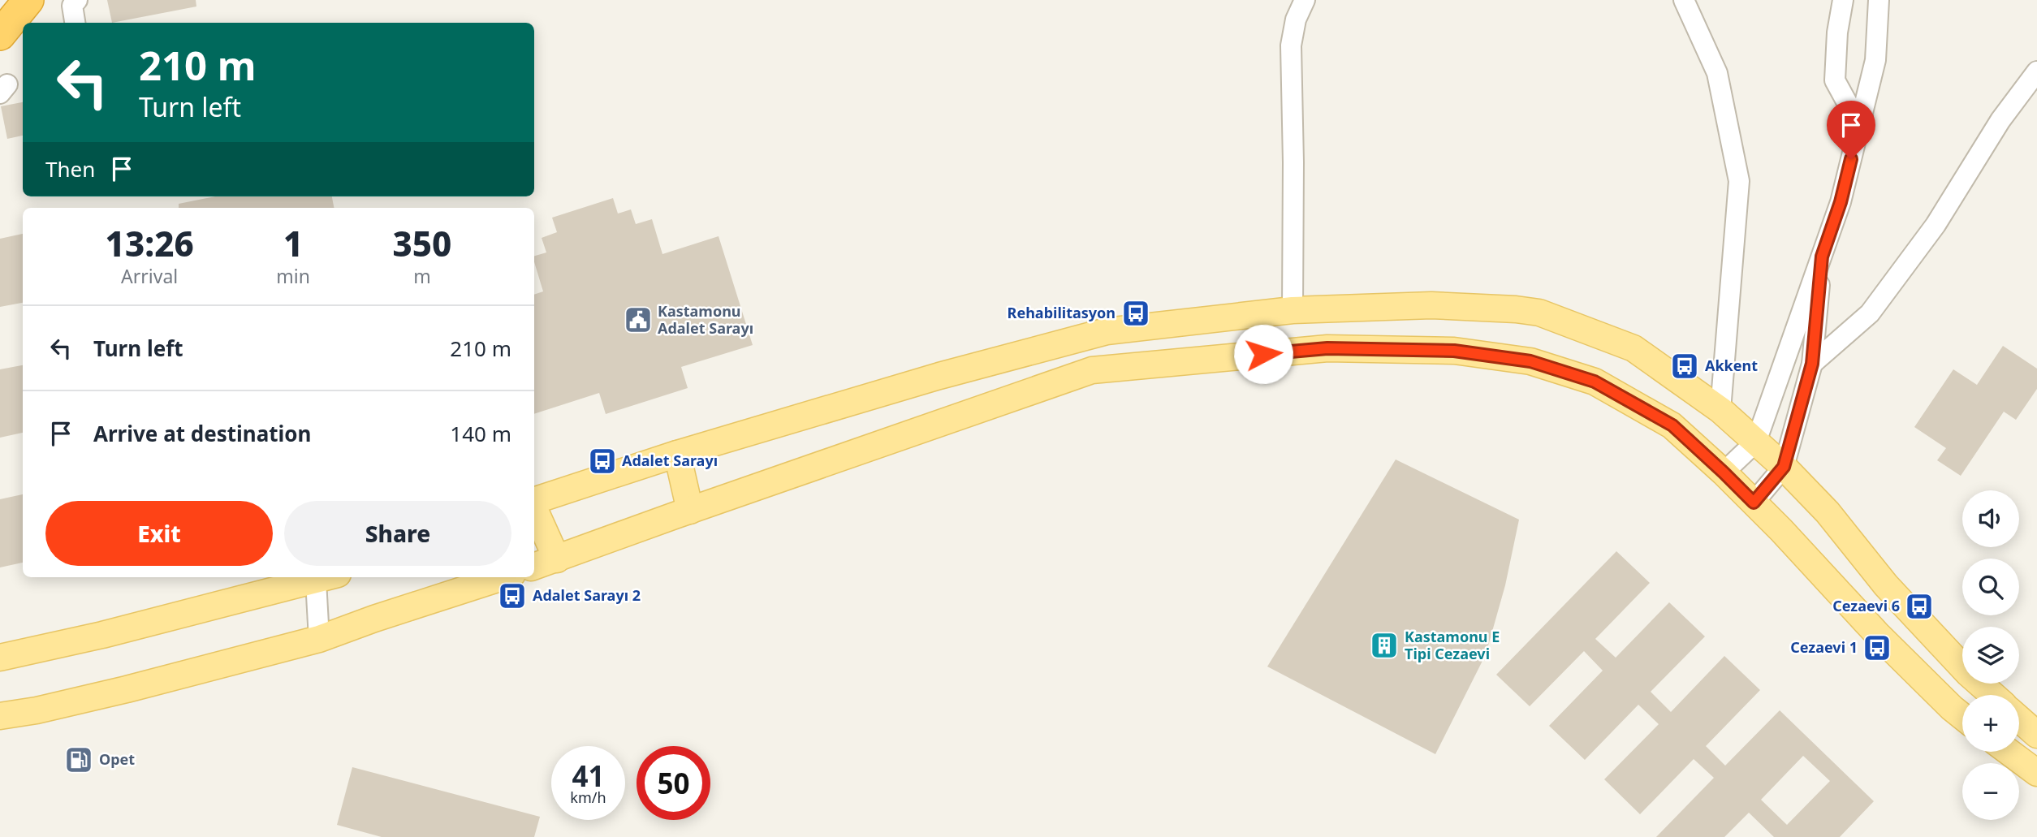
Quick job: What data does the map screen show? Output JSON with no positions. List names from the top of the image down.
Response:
{
  "places": {
    "bus stop": [
      "Rehabilitasyon",
      "Akkent",
      "Adalet Sarayı",
      "Adalet Sarayı 2",
      "Cezaevi 6",
      "Cezaevi 1"
    ],
    "public building": ["Kastamonu Adalet Sarayı"],
    "building": ["Kastamonu E Tipi Cezaevi"],
    "fuel station": ["Opet"]
  },
  "page": {
    "turn": ["210 m", "Turn left"],
    "then": "Then",
    "eta": [
      "13:26",
      "Arrival",
      "1",
      "min",
      "350",
      "m"
    ],
    "list": [
      {
        "name": "Turn left",
        "value": "210 m"
      },
      {
        "name": "Arrive at destination",
        "value": "140 m"
      }
    ],
    "buttons": ["Exit", "Share"],
    "map_buttons": ["+", "−"],
    "speed": "41 km/h",
    "limit": "50"
  }
}
